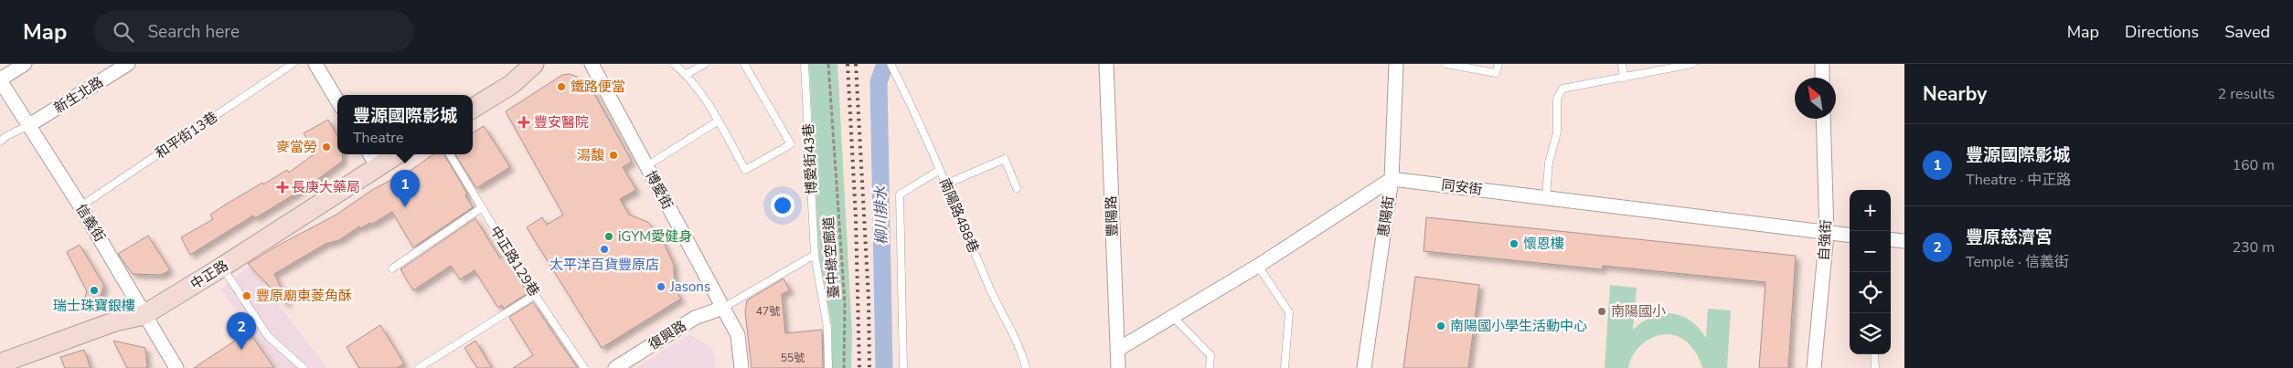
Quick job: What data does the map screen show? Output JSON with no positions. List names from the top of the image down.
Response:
{
  "streets": {
    "street": [
      "新生北路",
      "同安街",
      "博愛街",
      "豐陽路",
      "惠陽街",
      "信義街",
      "自強街",
      "中正路",
      "復興路"
    ],
    "lane": [
      "和平街13巷",
      "博愛街43巷",
      "南陽路488巷",
      "中正路129巷"
    ],
    "path": ["臺中綠空廊道"]
  },
  "crossings": [
    ["新生北路", "信義街"],
    ["和平街13巷", "信義街"],
    ["同安街", "惠陽街"],
    ["同安街", "自強街"],
    ["博愛街", "復興路"],
    ["信義街", "中正路"]
  ],
  "water": ["柳川排水"],
  "places": {
    "other": [
      "鐵路便當",
      "麥當勞",
      "湯馥",
      "iGYM愛健身",
      "懷恩樓",
      "太平洋百貨豐原店",
      "Jasons",
      "瑞士珠寶銀樓",
      "豐原廟東菱角酥",
      "南陽國小",
      "南陽國小學生活動中心"
    ],
    "health": ["豐安醫院", "長庚大藥局"]
  },
  "house_numbers": ["47號", "55號"],
  "north": "top left",
  "page": {
    "header": "Map",
    "search": "Search here",
    "nav": ["Map", "Directions", "Saved"],
    "heading": ["Nearby", "2 results"],
    "popup": ["豐源國際影城", "Theatre"],
    "list": [
      {
        "mark": "1",
        "name": "豐源國際影城",
        "note": "Theatre · 中正路",
        "value": "160 m"
      },
      {
        "mark": "2",
        "name": "豐原慈濟宮",
        "note": "Temple · 信義街",
        "value": "230 m"
      }
    ],
    "pins": ["1", "2"],
    "map_buttons": ["+", "−"]
  }
}
